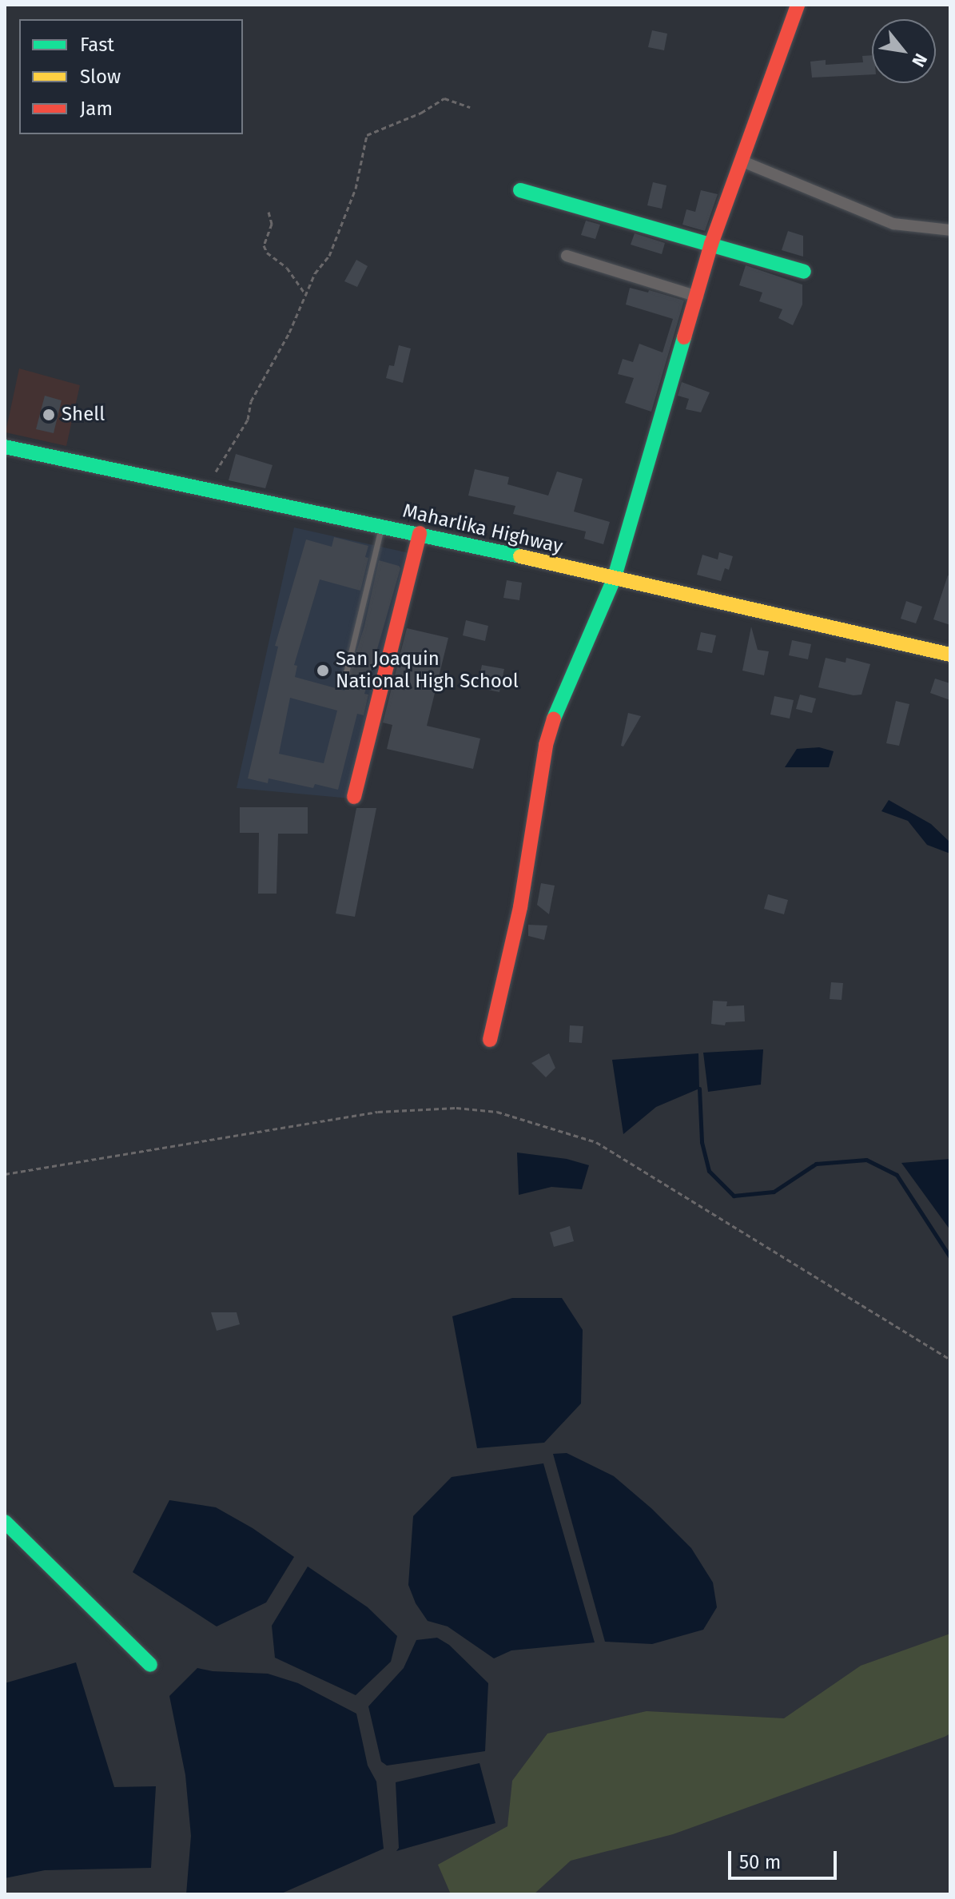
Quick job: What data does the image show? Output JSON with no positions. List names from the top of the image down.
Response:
{
  "streets": {
    "main road": ["Maharlika Highway"]
  },
  "places": ["Shell", "San Joaquin National High School"],
  "legend": ["Fast", "Slow", "Jam"],
  "scale_bar": "50 m",
  "north": "bottom right"
}
